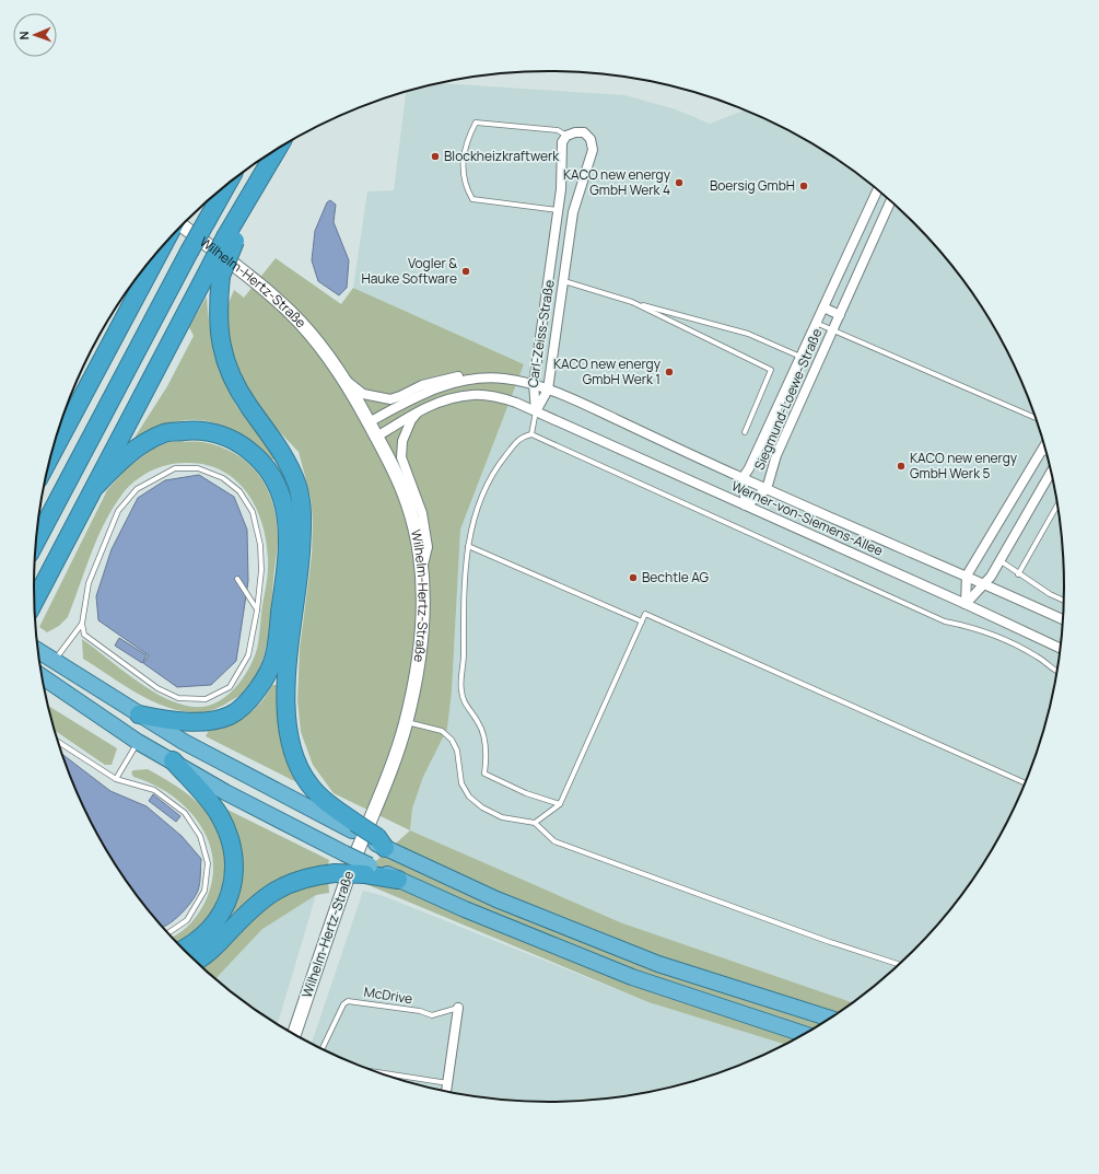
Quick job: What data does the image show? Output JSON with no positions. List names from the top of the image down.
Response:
{
  "streets": {
    "main road": ["Wilhelm-Hertz-Straße"],
    "street": ["Carl-Zeiss-Straße", "Siegmund-Loewe-Straße", "Werner-von-Siemens-Allee"],
    "lane": ["McDrive"]
  },
  "crossings": [
    ["Wilhelm-Hertz-Straße", "Werner-von-Siemens-Allee"],
    ["Carl-Zeiss-Straße", "Werner-von-Siemens-Allee"],
    ["Siegmund-Loewe-Straße", "Werner-von-Siemens-Allee"]
  ],
  "places": [
    "Blockheizkraftwerk",
    "KACO new energy GmbH Werk 4",
    "Boersig GmbH",
    "Vogler & Hauke Software",
    "KACO new energy GmbH Werk 1",
    "KACO new energy GmbH Werk 5",
    "Bechtle AG"
  ],
  "north": "left"
}
